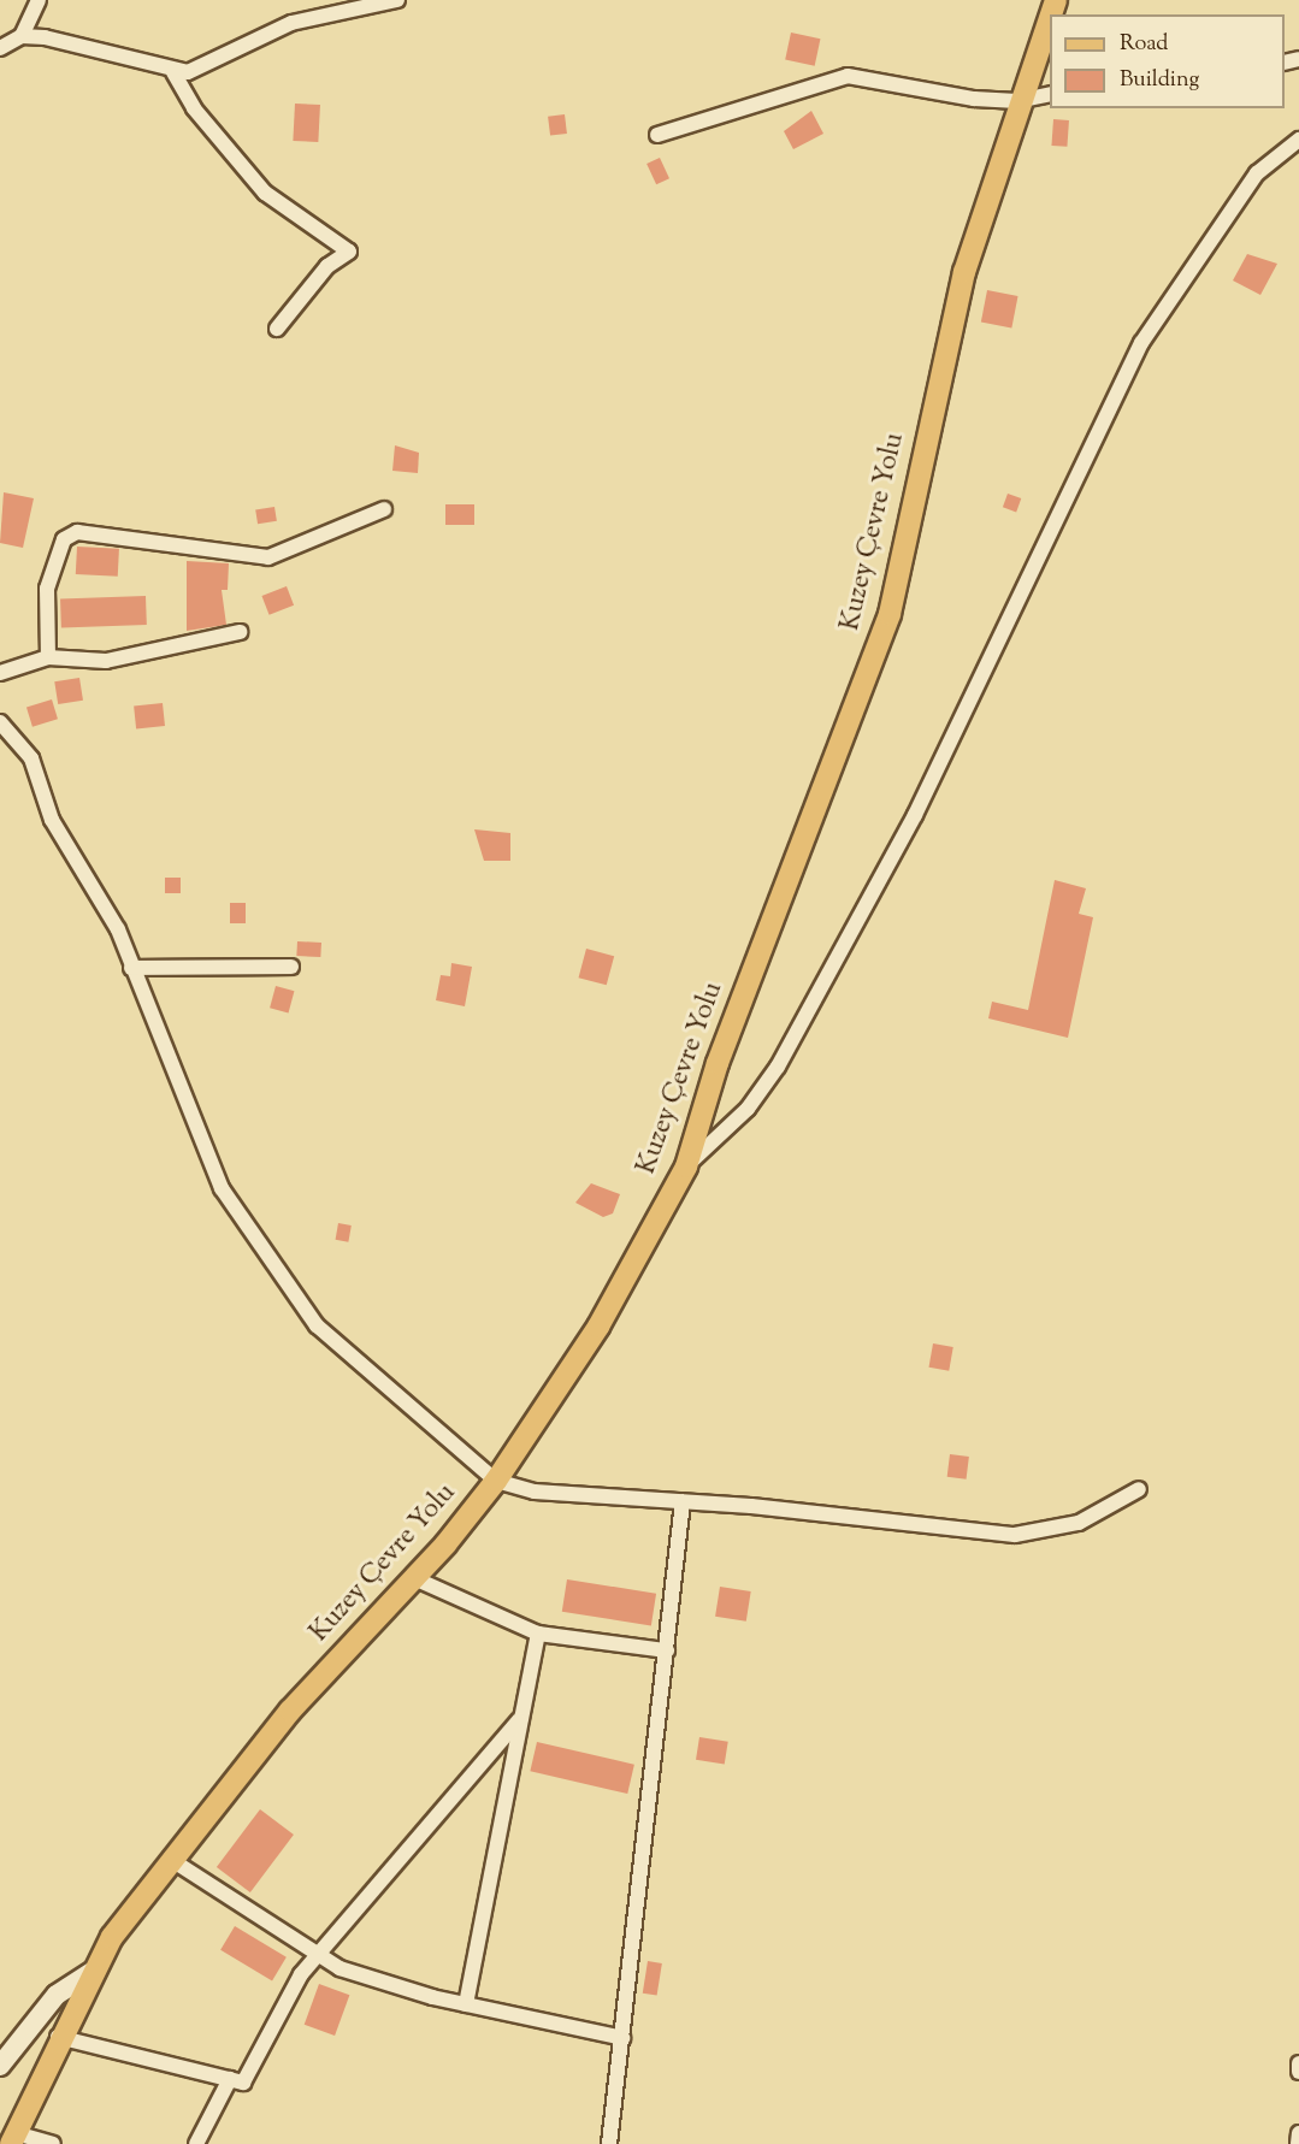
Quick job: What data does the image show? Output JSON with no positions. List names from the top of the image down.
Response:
{
  "streets": {
    "main road": ["Kuzey Çevre Yolu"]
  },
  "legend": ["Road", "Building"]
}
